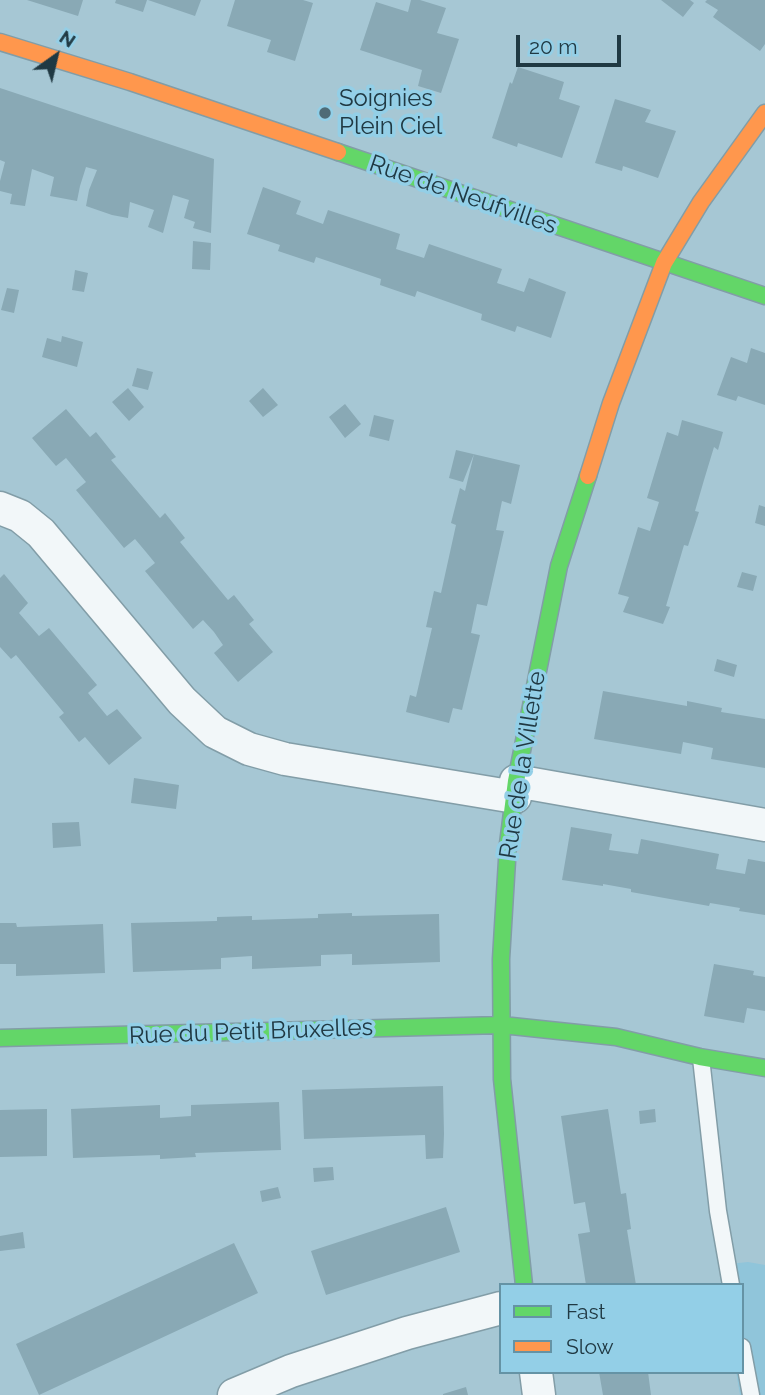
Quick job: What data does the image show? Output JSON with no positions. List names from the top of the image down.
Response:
{
  "streets": {
    "street": ["Rue de Neufvilles", "Rue de la Villette", "Rue du Petit Bruxelles"]
  },
  "crossings": [
    ["Rue de Neufvilles", "Rue de la Villette"],
    ["Rue de la Villette", "Rue du Petit Bruxelles"]
  ],
  "places": ["Soignies Plein Ciel"],
  "legend": ["Fast", "Slow"],
  "scale_bar": "20 m",
  "north": "top right"
}
